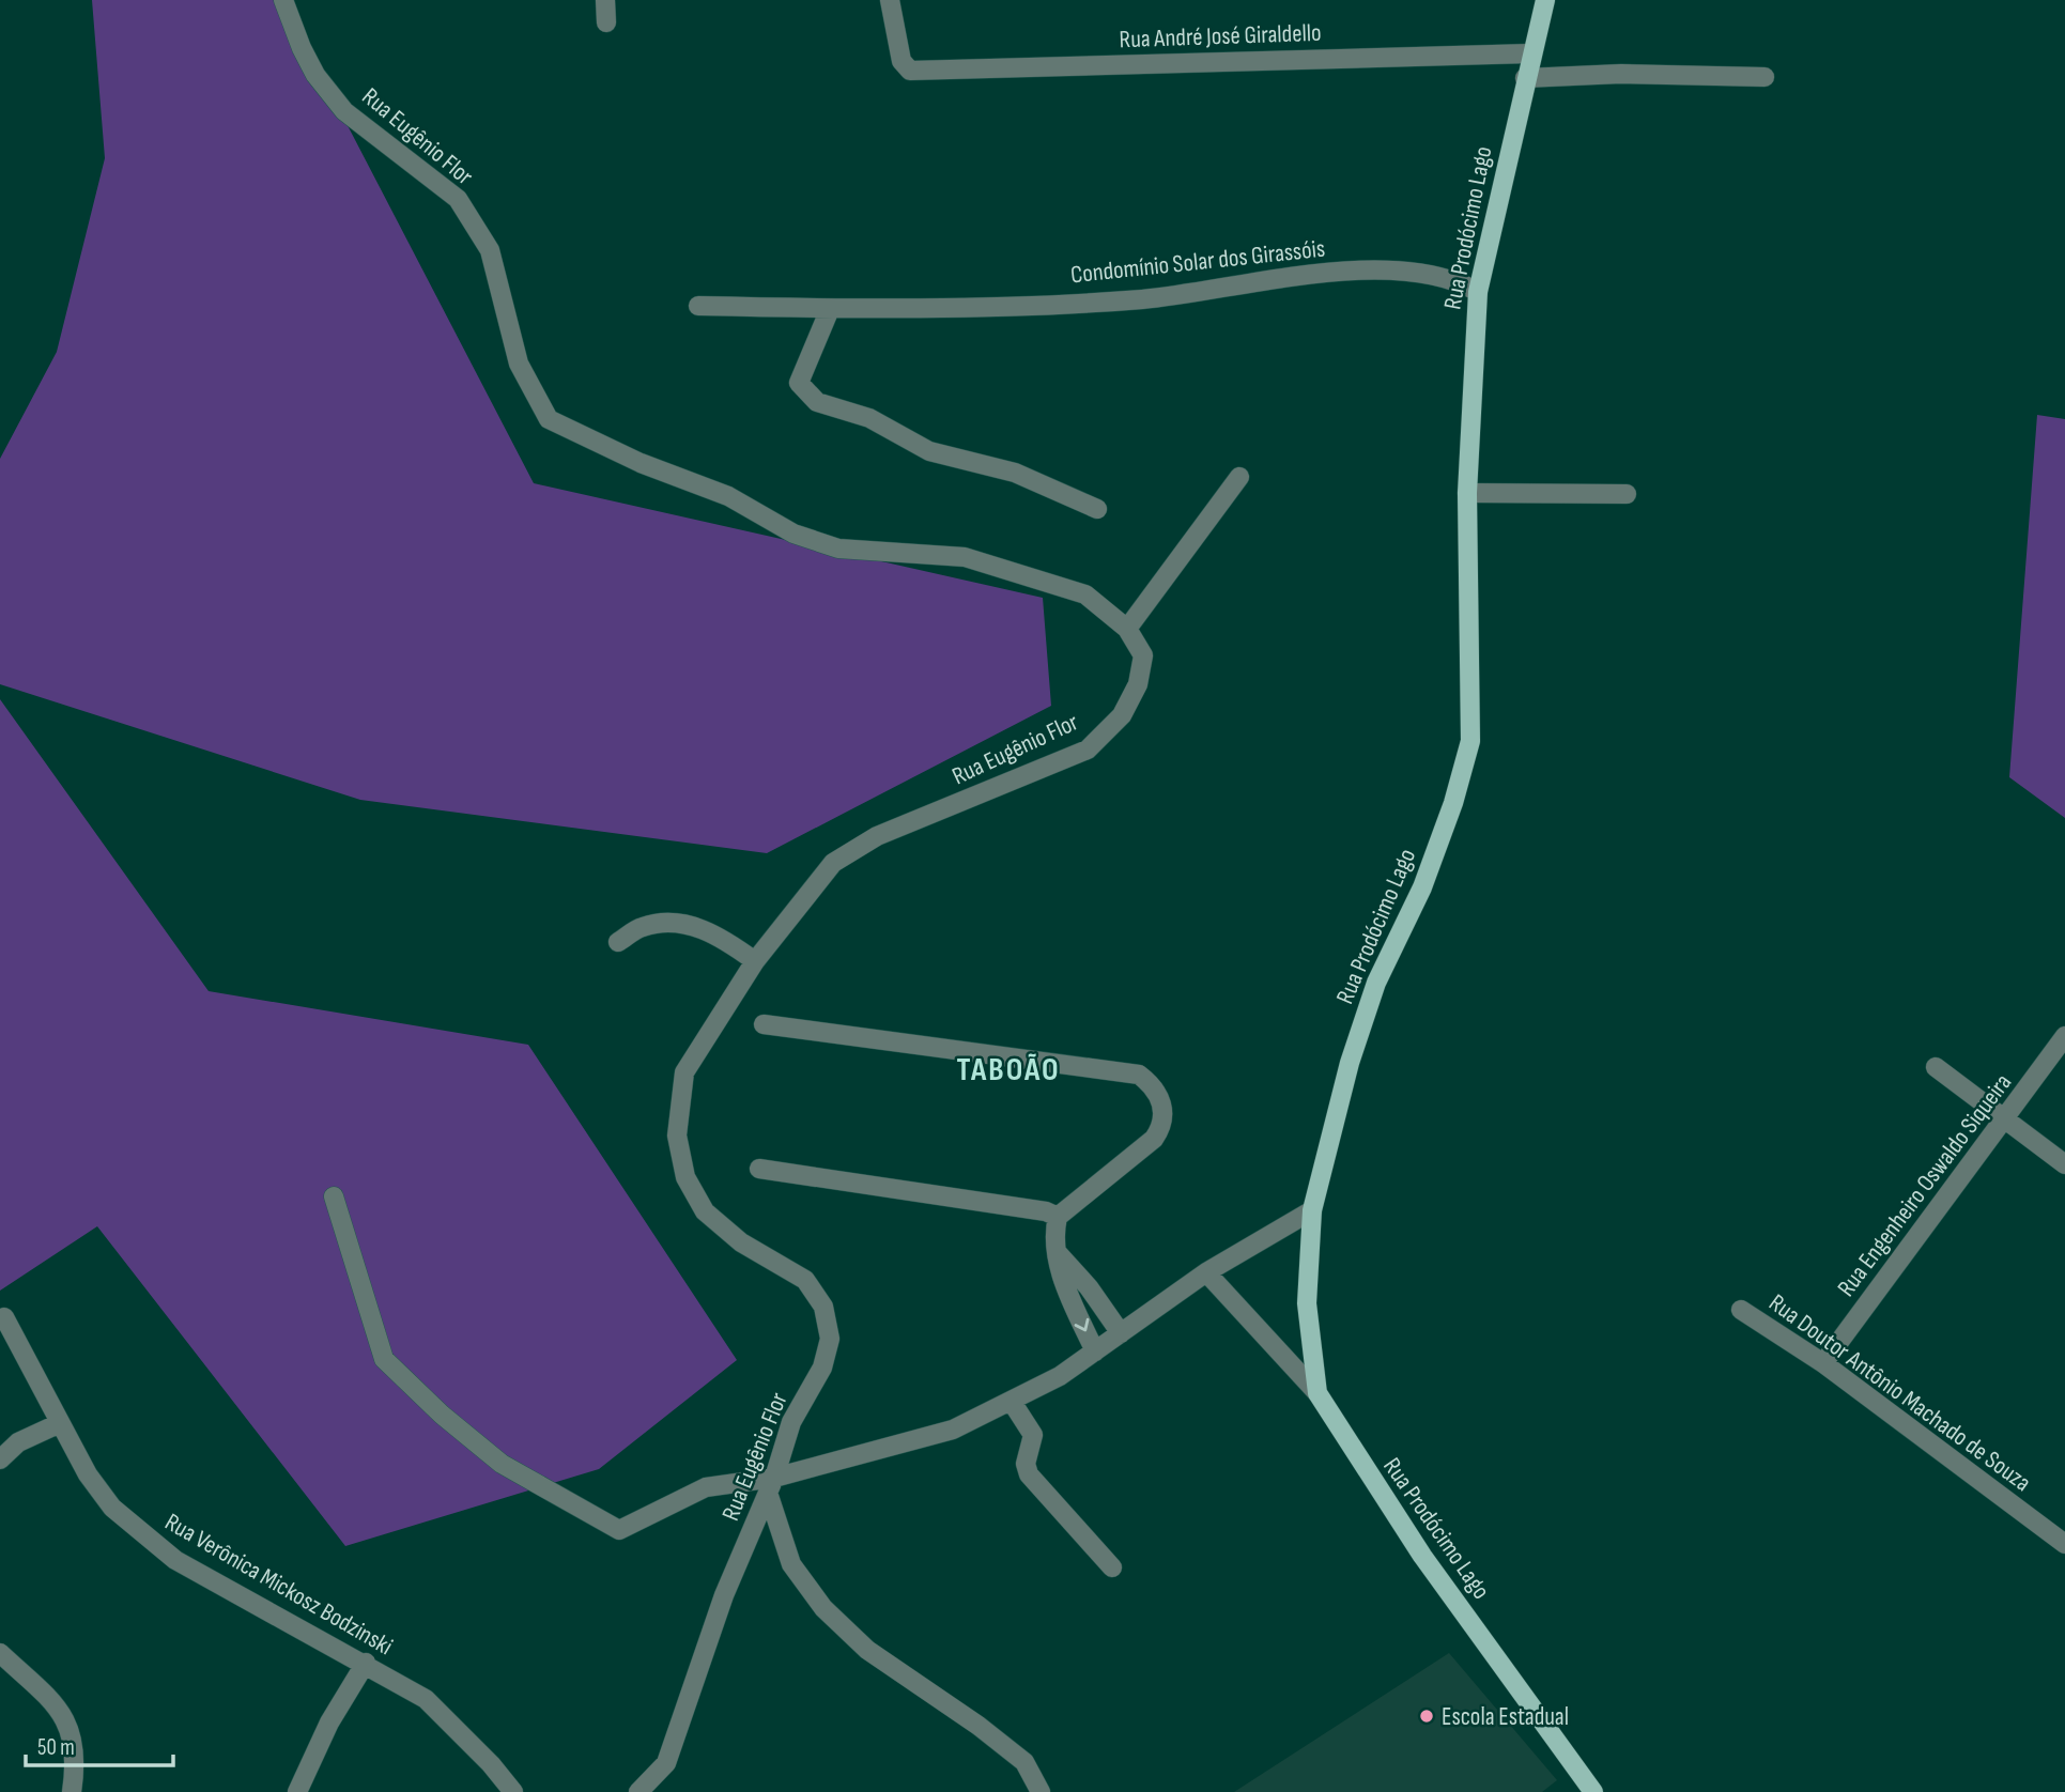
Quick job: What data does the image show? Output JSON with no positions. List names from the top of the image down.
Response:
{
  "streets": {
    "main road": ["Rua Prodócimo Lago"],
    "street": [
      "Rua André José Giraldello",
      "Rua Eugênio Flor",
      "Condomínio Solar dos Girassóis",
      "Rua Engenheiro Oswaldo Siqueira",
      "Rua Doutor Antônio Machado de Souza",
      "Rua Verônica Mickosz Bodzinski"
    ]
  },
  "crossings": [
    ["Rua André José Giraldello", "Rua Prodócimo Lago"],
    ["Rua Prodócimo Lago", "Condomínio Solar dos Girassóis"],
    ["Rua Engenheiro Oswaldo Siqueira", "Rua Doutor Antônio Machado de Souza"]
  ],
  "districts": ["TABOÃO"],
  "places": ["Escola Estadual"],
  "scale_bar": "50 m"
}
